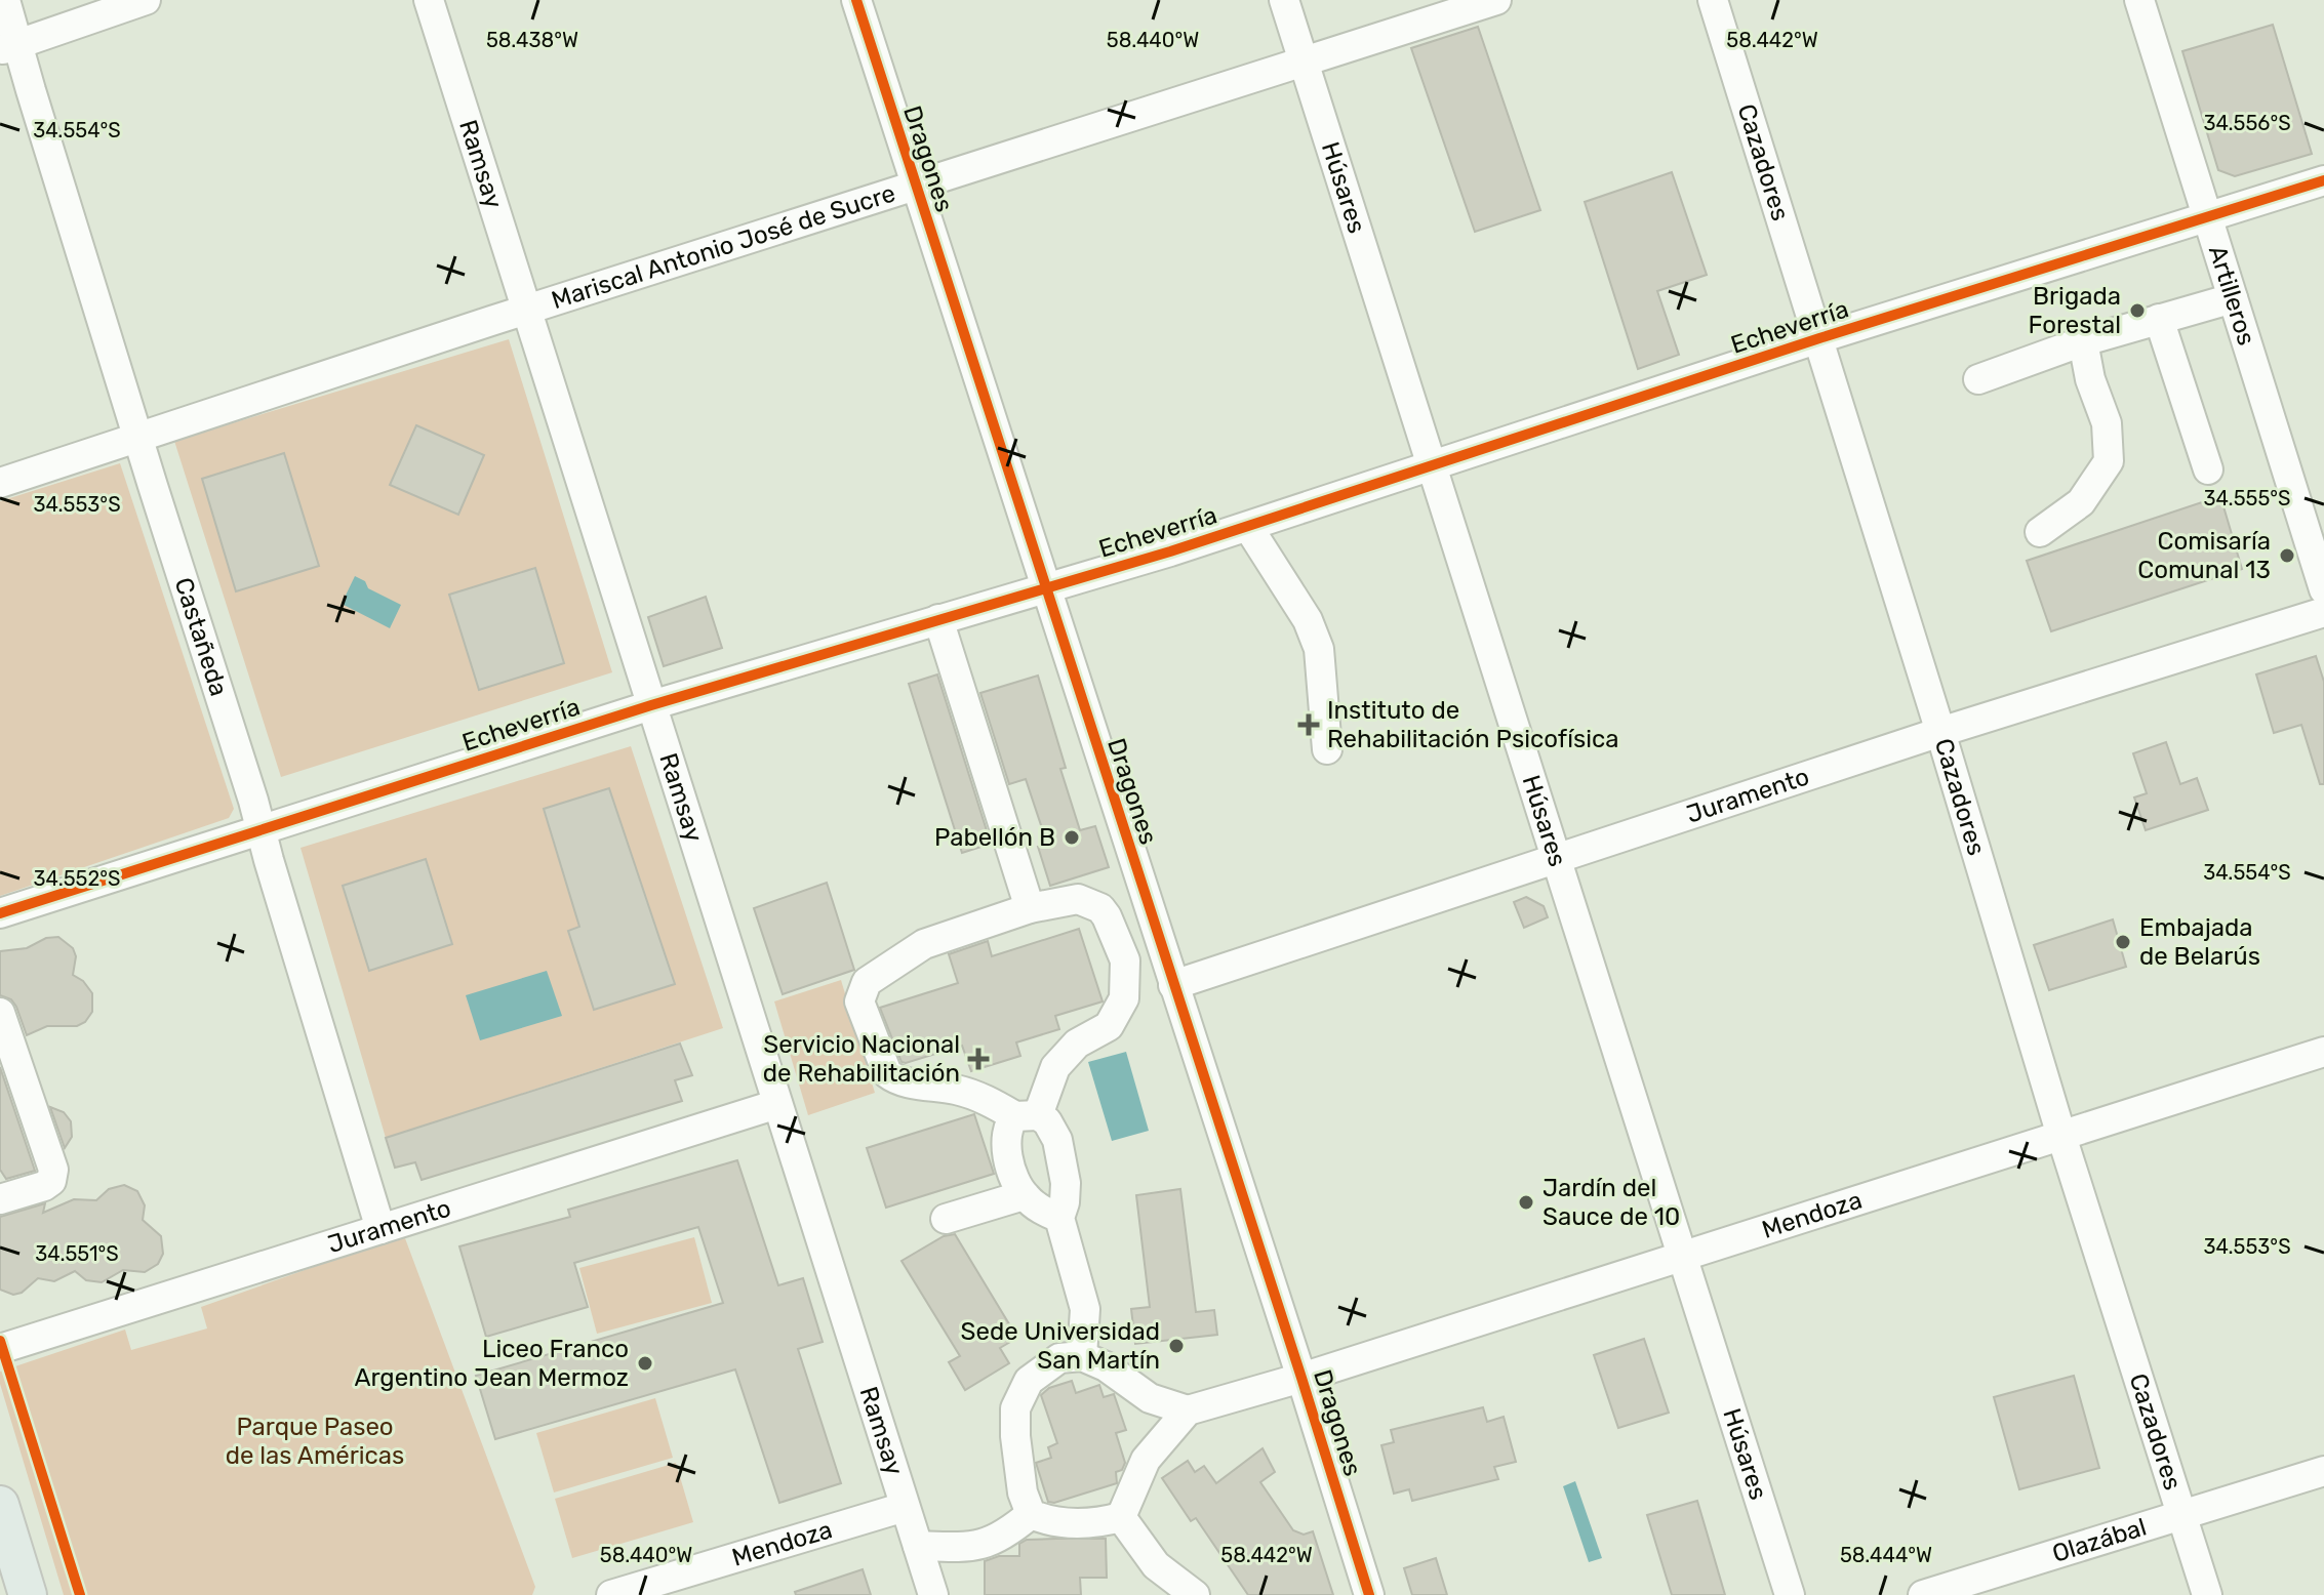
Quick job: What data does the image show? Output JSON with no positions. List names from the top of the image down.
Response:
{
  "streets": {
    "street": [
      "Dragones",
      "Cazadores",
      "Ramsay",
      "Húsares",
      "Mariscal Antonio José de Sucre",
      "Artilleros",
      "Echeverría",
      "Castañeda",
      "Juramento",
      "Mendoza",
      "Olazábal"
    ]
  },
  "crossings": [
    ["Dragones", "Mariscal Antonio José de Sucre"],
    ["Dragones", "Echeverría"],
    ["Dragones", "Juramento"],
    ["Dragones", "Mendoza"],
    ["Cazadores", "Echeverría"],
    ["Cazadores", "Juramento"],
    ["Cazadores", "Mendoza"],
    ["Cazadores", "Olazábal"],
    ["Ramsay", "Mariscal Antonio José de Sucre"],
    ["Ramsay", "Echeverría"],
    ["Ramsay", "Juramento"],
    ["Ramsay", "Mendoza"],
    ["Húsares", "Mariscal Antonio José de Sucre"],
    ["Húsares", "Echeverría"],
    ["Húsares", "Juramento"],
    ["Húsares", "Mendoza"],
    ["Mariscal Antonio José de Sucre", "Castañeda"],
    ["Artilleros", "Echeverría"],
    ["Echeverría", "Castañeda"],
    ["Castañeda", "Juramento"]
  ],
  "parks": ["Parque Paseo de las Américas"],
  "places": {
    "other": [
      "Brigada Forestal",
      "Comisaría Comunal 13",
      "Pabellón B",
      "Embajada de Belarús",
      "Jardín del Sauce de 10",
      "Sede Universidad San Martín",
      "Liceo Franco Argentino Jean Mermoz"
    ],
    "health": ["Instituto de Rehabilitación Psicofísica", "Servicio Nacional de Rehabilitación"]
  },
  "coordinates": [
    "58.438°W",
    "58.440°W",
    "58.442°W",
    "34.556°S",
    "34.554°S",
    "34.555°S",
    "34.553°S",
    "34.552°S",
    "34.551°S",
    "58.444°W"
  ]
}
